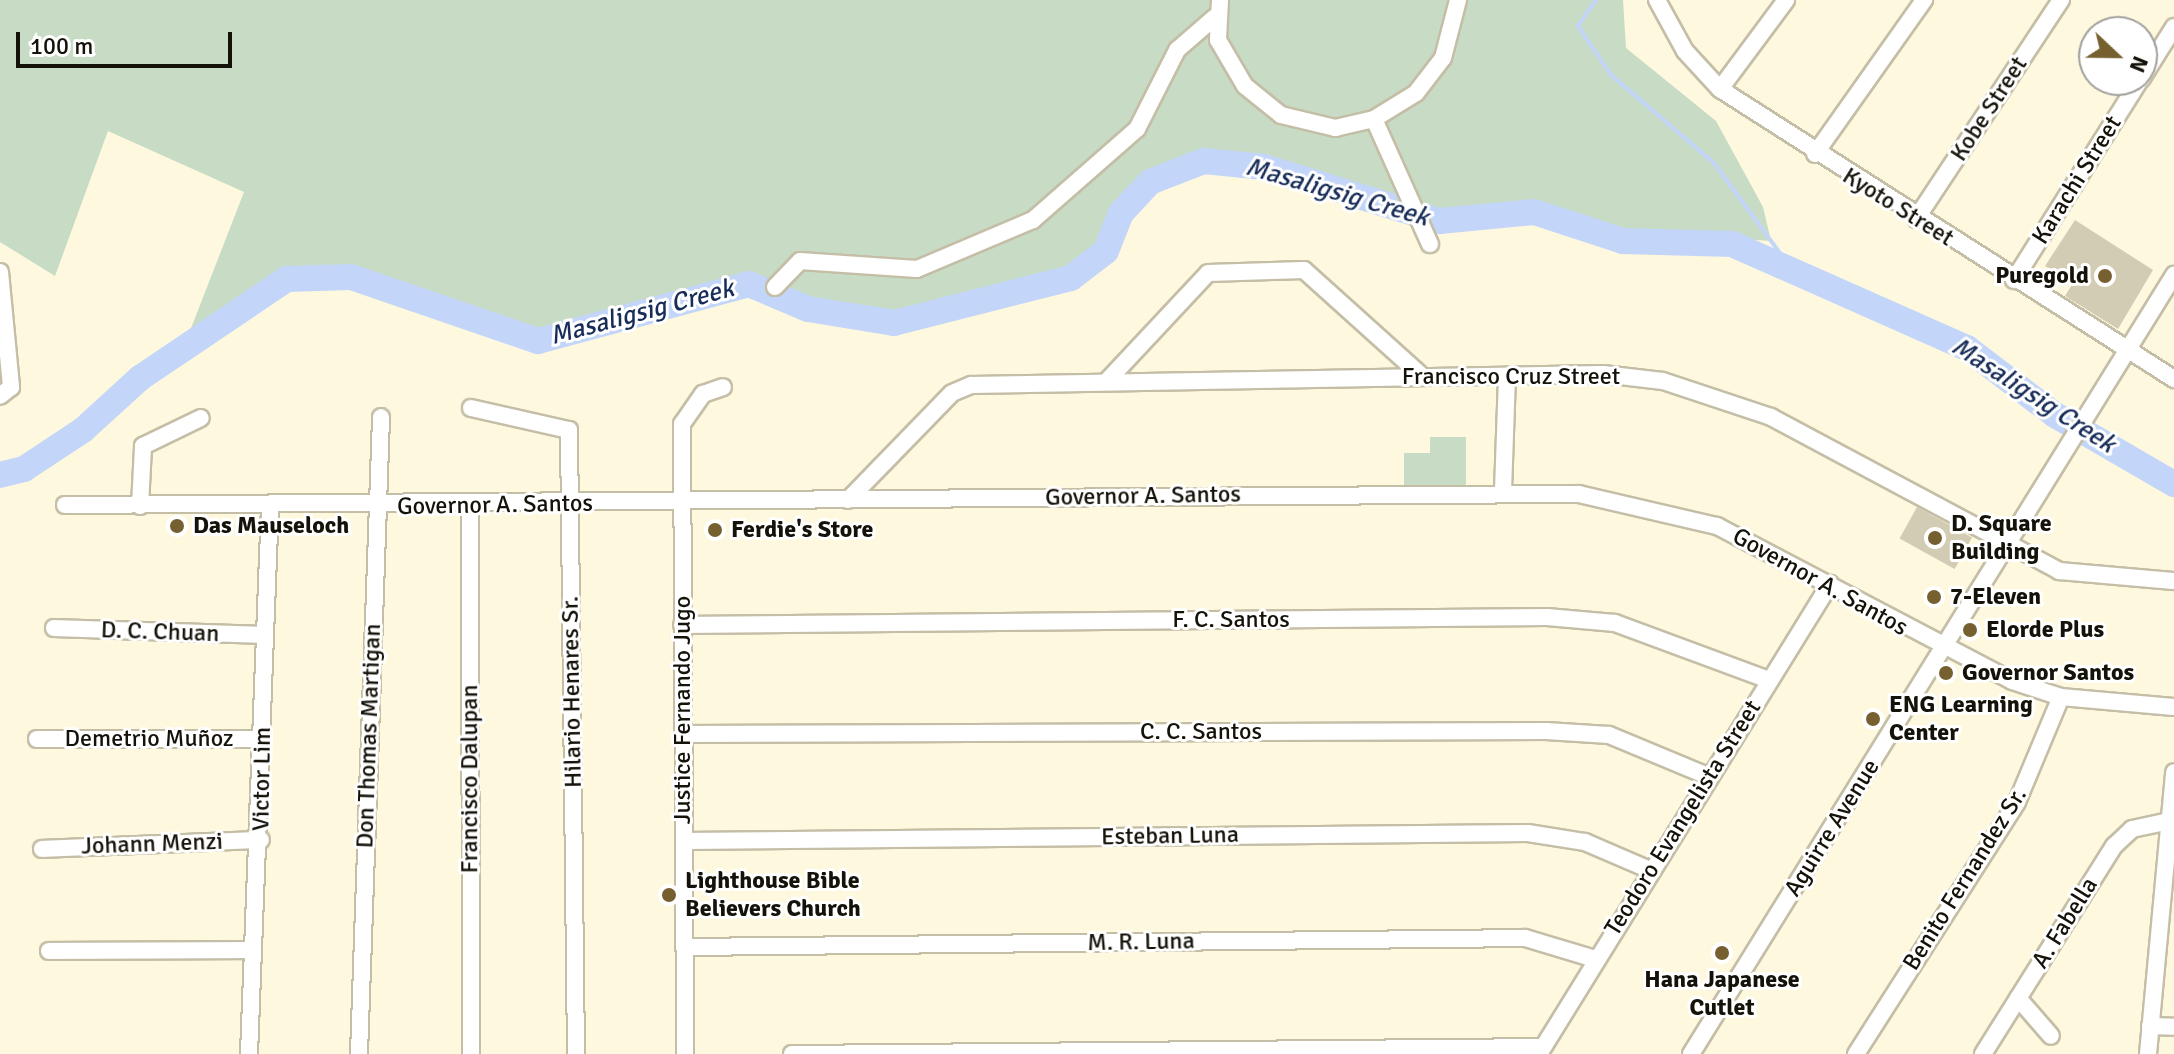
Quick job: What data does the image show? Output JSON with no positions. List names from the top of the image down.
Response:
{
  "streets": {
    "street": [
      "Kobe Street",
      "Karachi Street",
      "Kyoto Street",
      "Francisco Cruz Street",
      "Governor A. Santos",
      "F. C. Santos",
      "D. C. Chuan",
      "Hilario Henares Sr.",
      "Justice Fernando Jugo",
      "C. C. Santos",
      "Don Thomas Martigan",
      "Demetrio Muñoz",
      "Victor Lim",
      "Francisco Dalupan",
      "Teodoro Evangelista Street",
      "Aguirre Avenue",
      "Esteban Luna",
      "Johann Menzi",
      "Benito Fernandez Sr.",
      "A. Fabella",
      "M. R. Luna"
    ]
  },
  "crossings": [
    ["Kobe Street", "Kyoto Street"],
    ["Karachi Street", "Kyoto Street"],
    ["Kyoto Street", "Aguirre Avenue"],
    ["Francisco Cruz Street", "Governor A. Santos"],
    ["Francisco Cruz Street", "Aguirre Avenue"],
    ["Governor A. Santos", "Hilario Henares Sr."],
    ["Governor A. Santos", "Justice Fernando Jugo"],
    ["Governor A. Santos", "Don Thomas Martigan"],
    ["Governor A. Santos", "Victor Lim"],
    ["Governor A. Santos", "Francisco Dalupan"],
    ["Governor A. Santos", "Teodoro Evangelista Street"],
    ["Governor A. Santos", "Aguirre Avenue"],
    ["Governor A. Santos", "Benito Fernandez Sr."],
    ["F. C. Santos", "Justice Fernando Jugo"],
    ["F. C. Santos", "Teodoro Evangelista Street"],
    ["D. C. Chuan", "Victor Lim"],
    ["Justice Fernando Jugo", "C. C. Santos"],
    ["Justice Fernando Jugo", "Esteban Luna"],
    ["Justice Fernando Jugo", "M. R. Luna"],
    ["C. C. Santos", "Teodoro Evangelista Street"],
    ["Demetrio Muñoz", "Victor Lim"],
    ["Victor Lim", "Johann Menzi"],
    ["Teodoro Evangelista Street", "Esteban Luna"],
    ["Teodoro Evangelista Street", "M. R. Luna"]
  ],
  "water": ["Masaligsig Creek"],
  "places": [
    "Puregold",
    "Das Mauseloch",
    "Ferdie's Store",
    "D. Square Building",
    "7-Eleven",
    "Elorde Plus",
    "Governor Santos",
    "ENG Learning Center",
    "Lighthouse Bible Believers Church",
    "Hana Japanese Cutlet"
  ],
  "scale_bar": "100 m",
  "north": "right"
}
